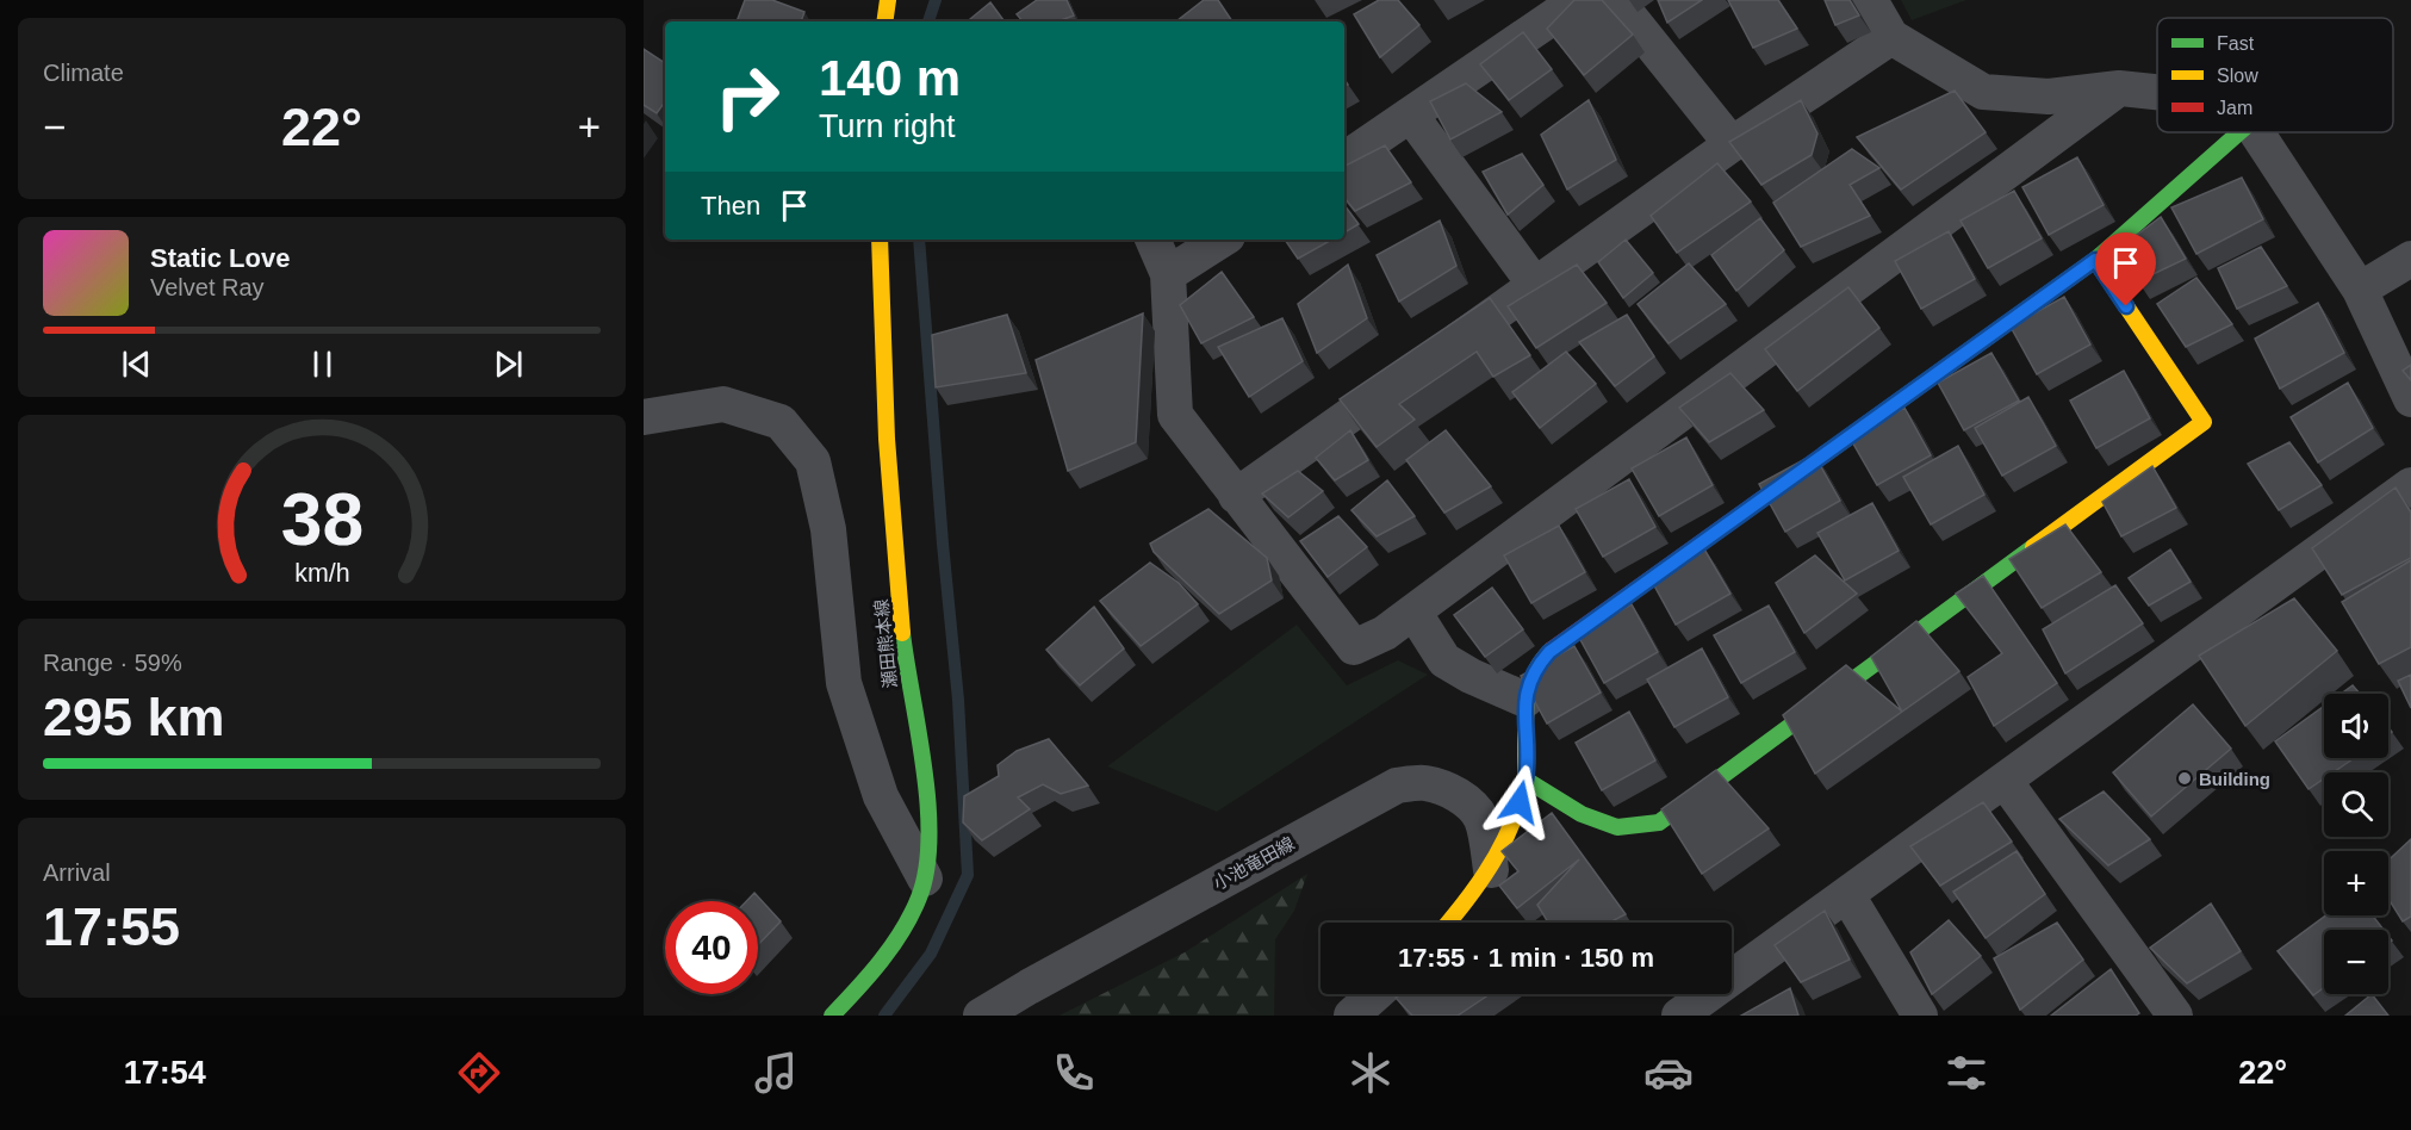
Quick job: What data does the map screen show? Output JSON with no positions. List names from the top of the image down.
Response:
{
  "streets": {
    "street": ["瀬田熊本線", "小池竜田線"]
  },
  "places": ["Building"],
  "legend": ["Fast", "Slow", "Jam"],
  "page": {
    "tile": [
      "Climate",
      ["Range · 59%", "295 km"],
      ["Arrival", "17:55"]
    ],
    "turn": ["140 m", "Turn right"],
    "heat": ["−", "22°", "+"],
    "then": "Then",
    "song": ["Static Love", "Velvet Ray"],
    "map_buttons": ["+", "−"],
    "limit": "40",
    "trip": "17:55 · 1 min · 150 m",
    "tabs": ["17:54", "22°"],
    "gauge": ["38", "km/h"]
  }
}
